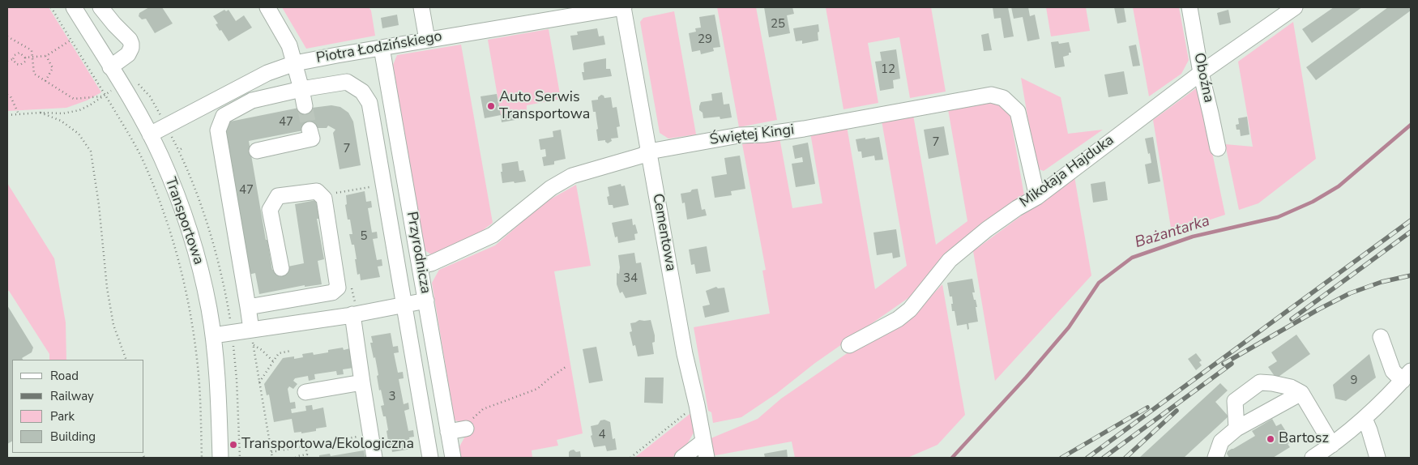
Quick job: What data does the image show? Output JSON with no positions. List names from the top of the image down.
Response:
{
  "streets": {
    "street": [
      "Piotra Łodzińskiego",
      "Oboźna",
      "Świętej Kingi",
      "Mikołaja Hajduka",
      "Transportowa",
      "Cementowa",
      "Przyrodnicza"
    ]
  },
  "crossings": [
    ["Piotra Łodzińskiego", "Transportowa"],
    ["Piotra Łodzińskiego", "Cementowa"],
    ["Piotra Łodzińskiego", "Przyrodnicza"],
    ["Oboźna", "Mikołaja Hajduka"],
    ["Świętej Kingi", "Mikołaja Hajduka"],
    ["Świętej Kingi", "Cementowa"],
    ["Świętej Kingi", "Przyrodnicza"]
  ],
  "water": ["Bażantarka"],
  "places": ["Auto Serwis Transportowa", "Bartosz", "Transportowa/Ekologiczna"],
  "house_numbers": [
    "25",
    "29",
    "12",
    "47",
    "7",
    "7",
    "47",
    "5",
    "34",
    "9",
    "3",
    "4"
  ],
  "legend": [
    "Road",
    "Railway",
    "Park",
    "Building"
  ]
}
